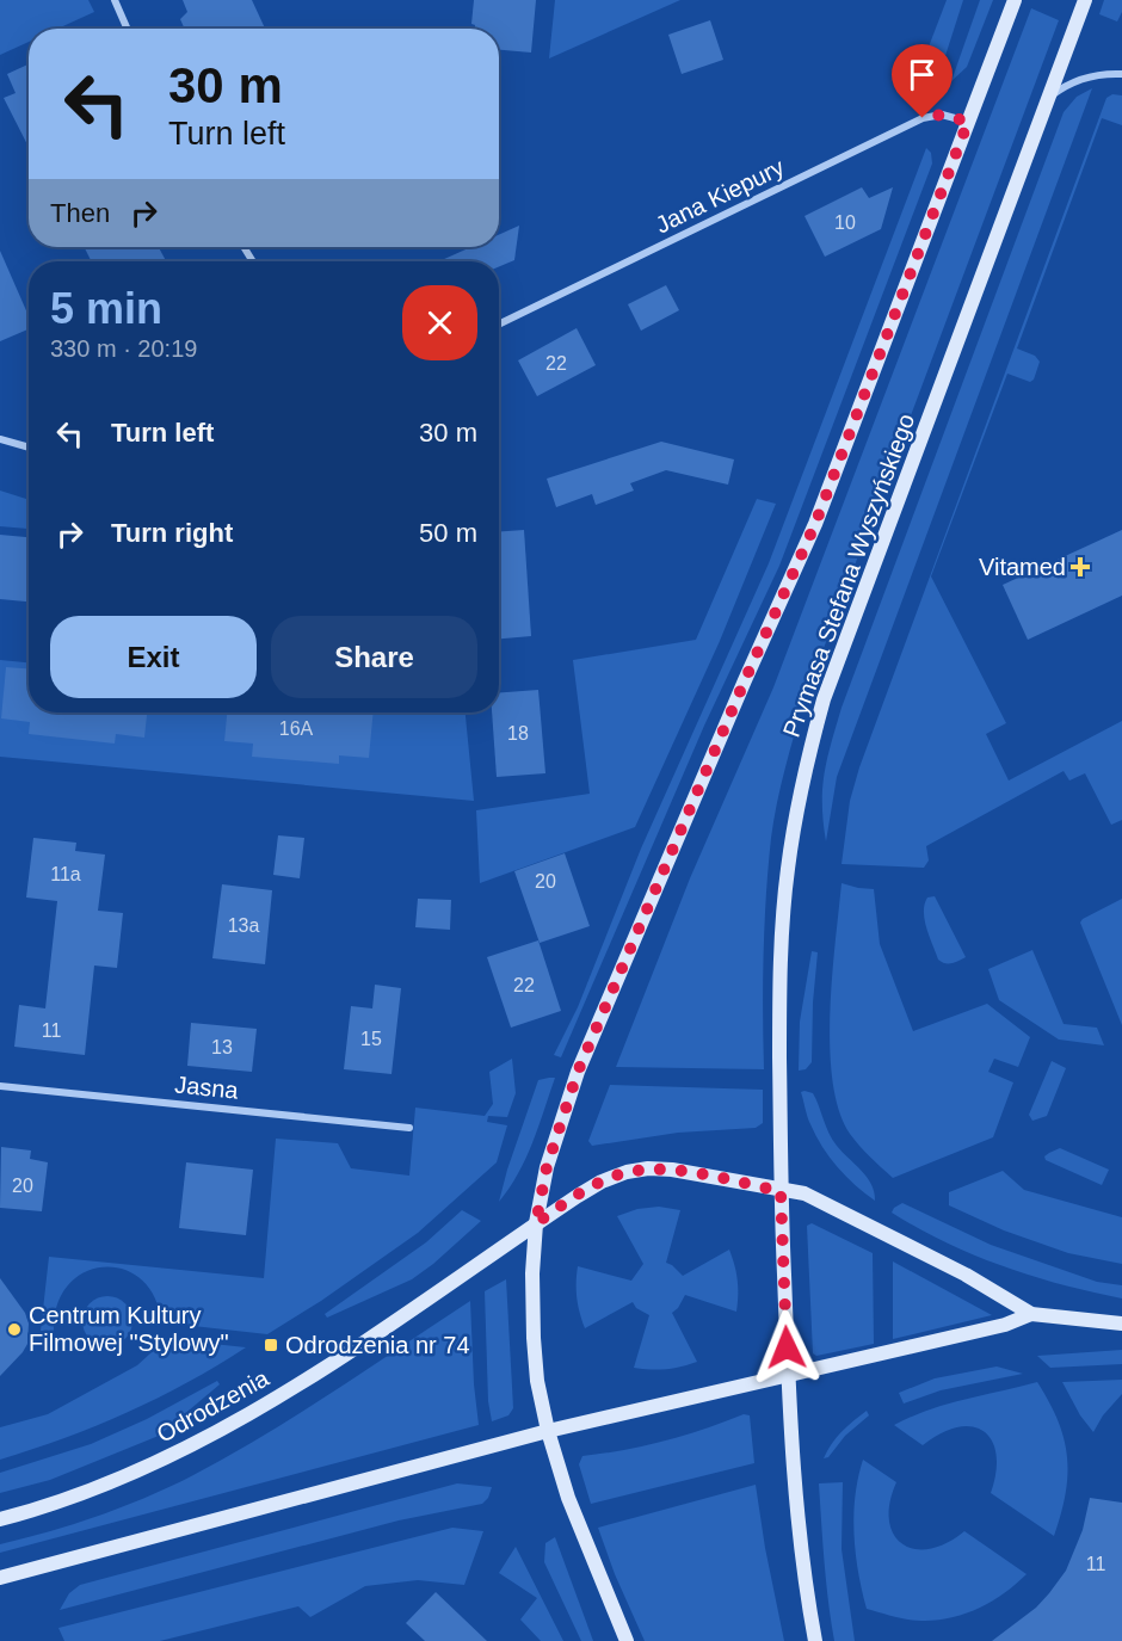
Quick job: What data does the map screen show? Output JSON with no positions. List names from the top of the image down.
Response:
{
  "streets": {
    "main road": ["Prymasa Stefana Wyszyńskiego", "Odrodzenia"],
    "street": ["Jana Kiepury", "Jasna"]
  },
  "crossings": [
    ["Jana Kiepury", "Prymasa Stefana Wyszyńskiego"],
    ["Prymasa Stefana Wyszyńskiego", "Odrodzenia"]
  ],
  "places": {
    "health": ["Vitamed"],
    "other": ["Centrum Kultury Filmowej \"Stylowy\""],
    "transit": ["Odrodzenia nr 74"]
  },
  "house_numbers": [
    "10",
    "22",
    "16A",
    "18",
    "11a",
    "20",
    "13a",
    "22",
    "11",
    "15",
    "13",
    "20",
    "11"
  ],
  "page": {
    "turn": ["30 m", "Turn left"],
    "then": "Then",
    "heading": ["5 min", "330 m · 20:19"],
    "list": [
      {
        "name": "Turn left",
        "value": "30 m"
      },
      {
        "name": "Turn right",
        "value": "50 m"
      }
    ],
    "buttons": ["Exit", "Share"]
  }
}
